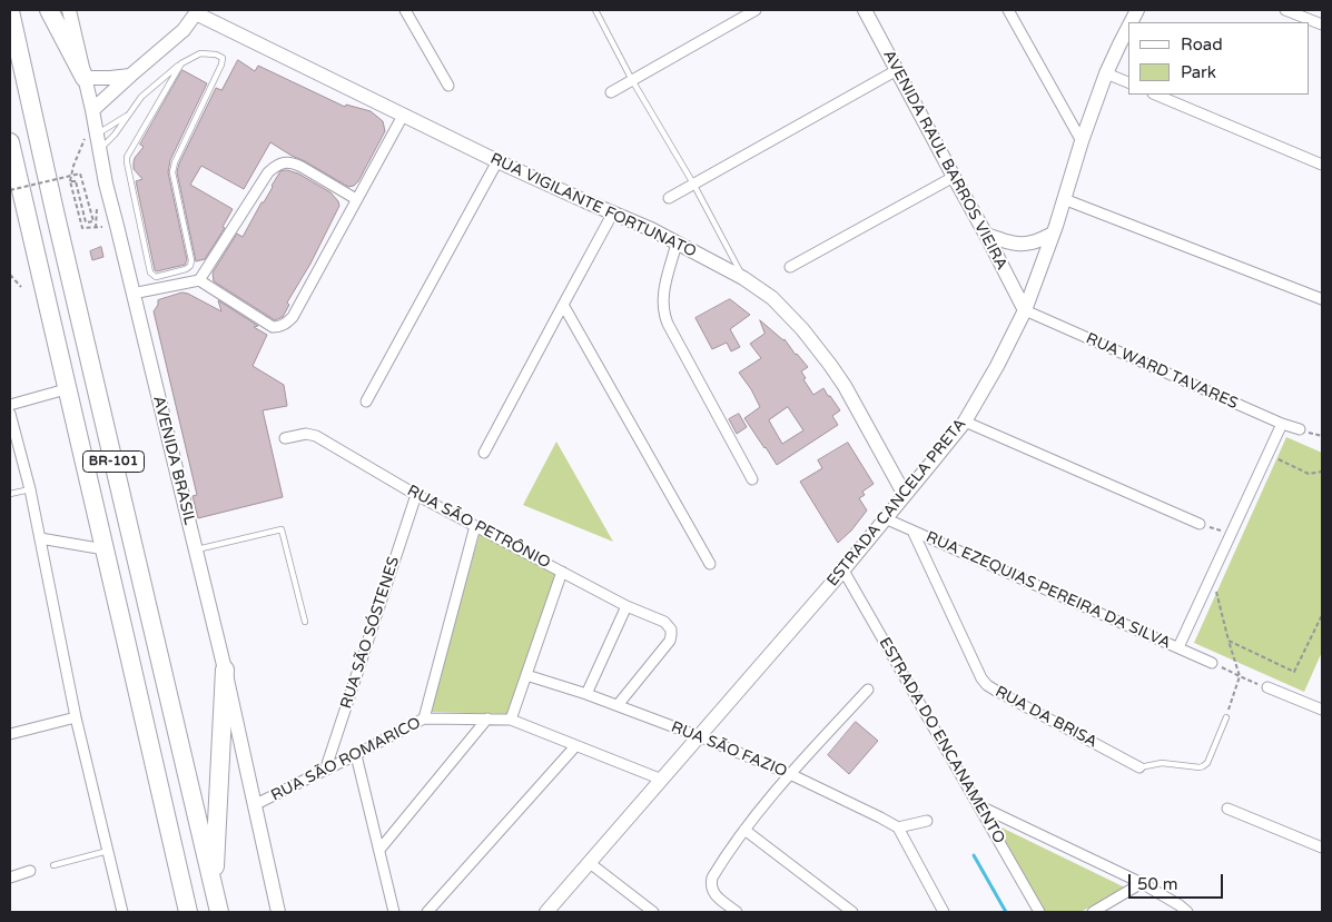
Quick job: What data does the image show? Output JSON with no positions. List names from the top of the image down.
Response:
{
  "streets": {
    "highway": ["BR-101"],
    "street": [
      "AVENIDA RAUL BARROS VIEIRA",
      "RUA VIGILANTE FORTUNATO",
      "RUA WARD TAVARES",
      "AVENIDA BRASIL",
      "ESTRADA CANCELA PRETA",
      "RUA SÃO PETRÔNIO",
      "RUA EZEQUIAS PEREIRA DA SILVA",
      "RUA SÃO SÓSTENES",
      "RUA DA BRISA",
      "ESTRADA DO ENCANAMENTO",
      "RUA SÃO FAZIO",
      "RUA SÃO ROMARICO"
    ]
  },
  "crossings": [
    ["AVENIDA RAUL BARROS VIEIRA", "RUA WARD TAVARES"],
    ["AVENIDA RAUL BARROS VIEIRA", "ESTRADA CANCELA PRETA"],
    ["RUA VIGILANTE FORTUNATO", "ESTRADA CANCELA PRETA"],
    ["RUA WARD TAVARES", "ESTRADA CANCELA PRETA"],
    ["AVENIDA BRASIL", "RUA SÃO ROMARICO"],
    ["ESTRADA CANCELA PRETA", "RUA EZEQUIAS PEREIRA DA SILVA"],
    ["ESTRADA CANCELA PRETA", "ESTRADA DO ENCANAMENTO"],
    ["ESTRADA CANCELA PRETA", "RUA SÃO FAZIO"],
    ["ESTRADA CANCELA PRETA", "RUA SÃO ROMARICO"],
    ["RUA SÃO PETRÔNIO", "RUA SÃO SÓSTENES"],
    ["RUA SÃO PETRÔNIO", "RUA SÃO FAZIO"],
    ["RUA EZEQUIAS PEREIRA DA SILVA", "RUA DA BRISA"],
    ["RUA SÃO SÓSTENES", "RUA SÃO ROMARICO"]
  ],
  "legend": ["Road", "Park"],
  "scale_bar": "50 m"
}
